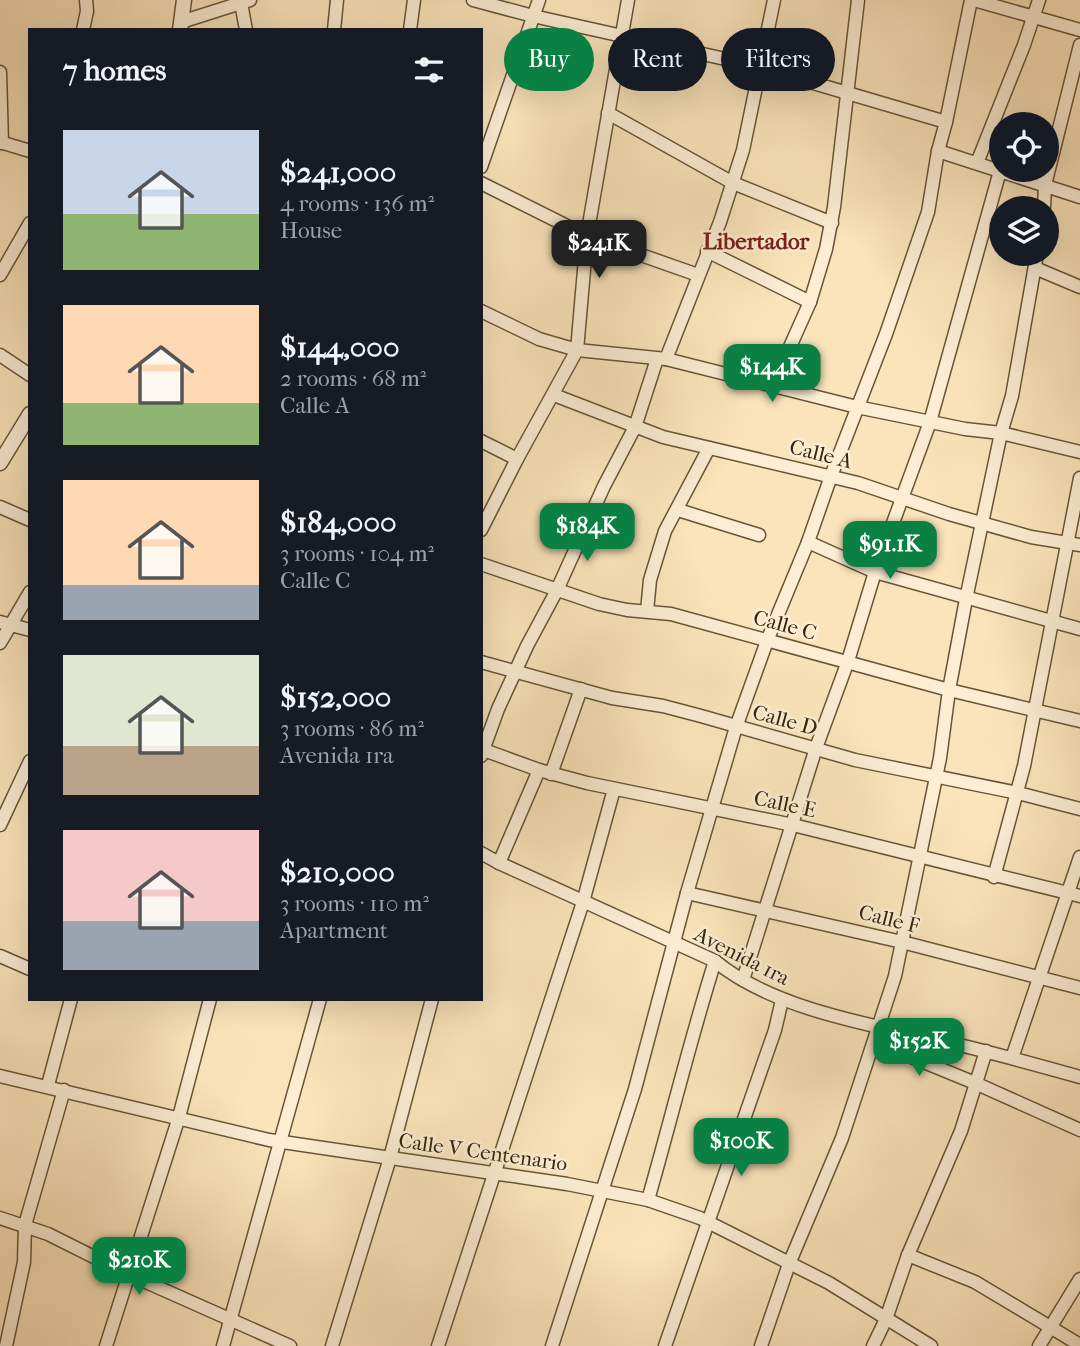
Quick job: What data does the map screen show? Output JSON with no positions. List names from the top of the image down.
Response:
{
  "streets": {
    "street": [
      "Calle A",
      "Calle C",
      "Calle D",
      "Calle E",
      "Calle F",
      "Avenida 1ra",
      "Calle V Centenario"
    ]
  },
  "districts": ["Libertador"],
  "page": {
    "chip": ["Buy", "Rent", "Filters"],
    "heading": "7 homes",
    "list": [
      {
        "name": "$241,000",
        "note": "4 rooms · 136 m² · House"
      },
      {
        "name": "$144,000",
        "note": "2 rooms · 68 m² · Calle A"
      },
      {
        "name": "$184,000",
        "note": "3 rooms · 104 m² · Calle C"
      },
      {
        "name": "$152,000",
        "note": "3 rooms · 86 m² · Avenida 1ra"
      },
      {
        "name": "$210,000",
        "note": "3 rooms · 110 m² · Apartment"
      }
    ],
    "price": [
      "$241K",
      "$144K",
      "$184K",
      "$91.1K",
      "$152K",
      "$100K",
      "$210K"
    ]
  }
}
